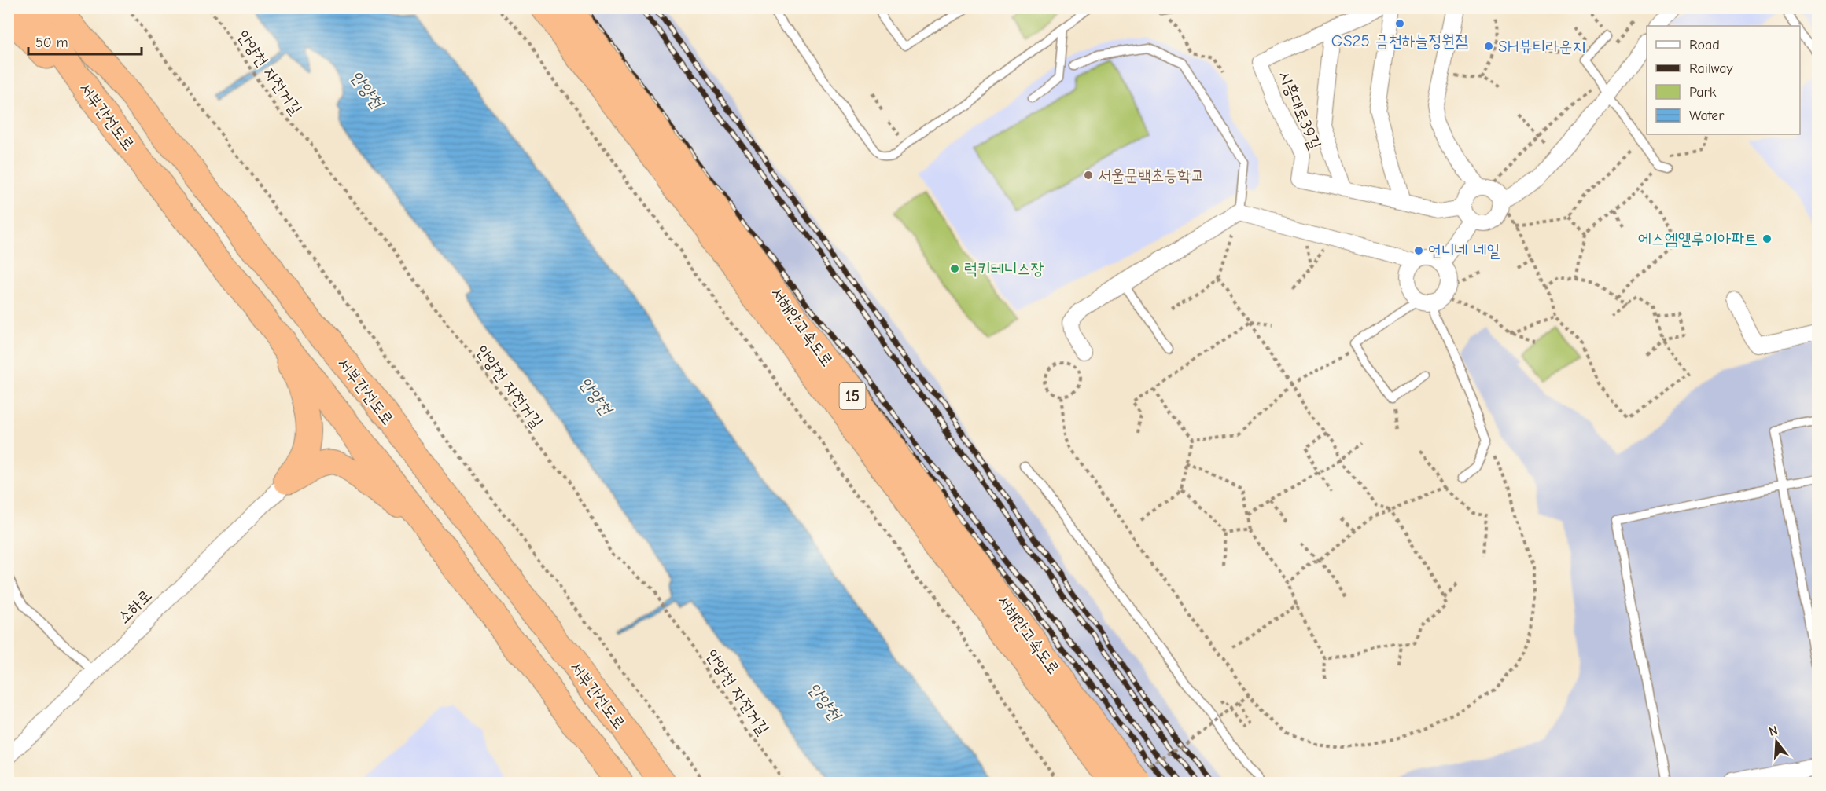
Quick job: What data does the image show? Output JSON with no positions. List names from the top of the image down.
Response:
{
  "streets": {
    "highway": ["서부간선도로", "서해안고속도로", "15"],
    "street": ["시흥대로39길", "소하로"],
    "path": ["안양천 자전거길"]
  },
  "water": ["안양천"],
  "places": [
    "GS25 금천하늘정원점",
    "SH뷰티라운지",
    "서울문백초등학교",
    "에스엠엘루이아파트",
    "언니네 네일",
    "럭키테니스장"
  ],
  "legend": [
    "Road",
    "Railway",
    "Park",
    "Water"
  ],
  "scale_bar": "50 m",
  "north": "top"
}
